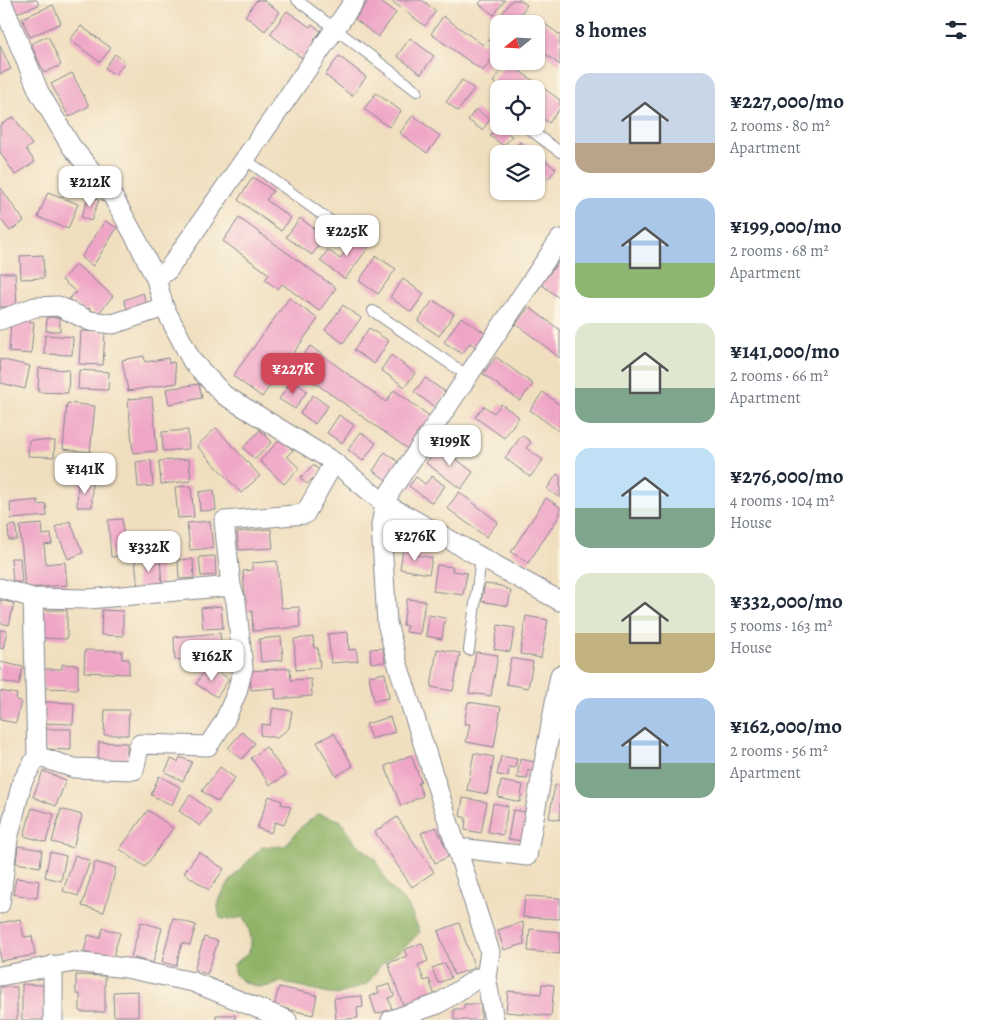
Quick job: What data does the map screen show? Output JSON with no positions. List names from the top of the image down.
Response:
{
  "north": "left",
  "page": {
    "heading": "8 homes",
    "list": [
      {
        "name": "¥227,000/mo",
        "note": "2 rooms · 80 m² · Apartment"
      },
      {
        "name": "¥199,000/mo",
        "note": "2 rooms · 68 m² · Apartment"
      },
      {
        "name": "¥141,000/mo",
        "note": "2 rooms · 66 m² · Apartment"
      },
      {
        "name": "¥276,000/mo",
        "note": "4 rooms · 104 m² · House"
      },
      {
        "name": "¥332,000/mo",
        "note": "5 rooms · 163 m² · House"
      },
      {
        "name": "¥162,000/mo",
        "note": "2 rooms · 56 m² · Apartment"
      }
    ],
    "price": [
      "¥212K",
      "¥225K",
      "¥227K",
      "¥199K",
      "¥141K",
      "¥276K",
      "¥332K",
      "¥162K"
    ]
  }
}
